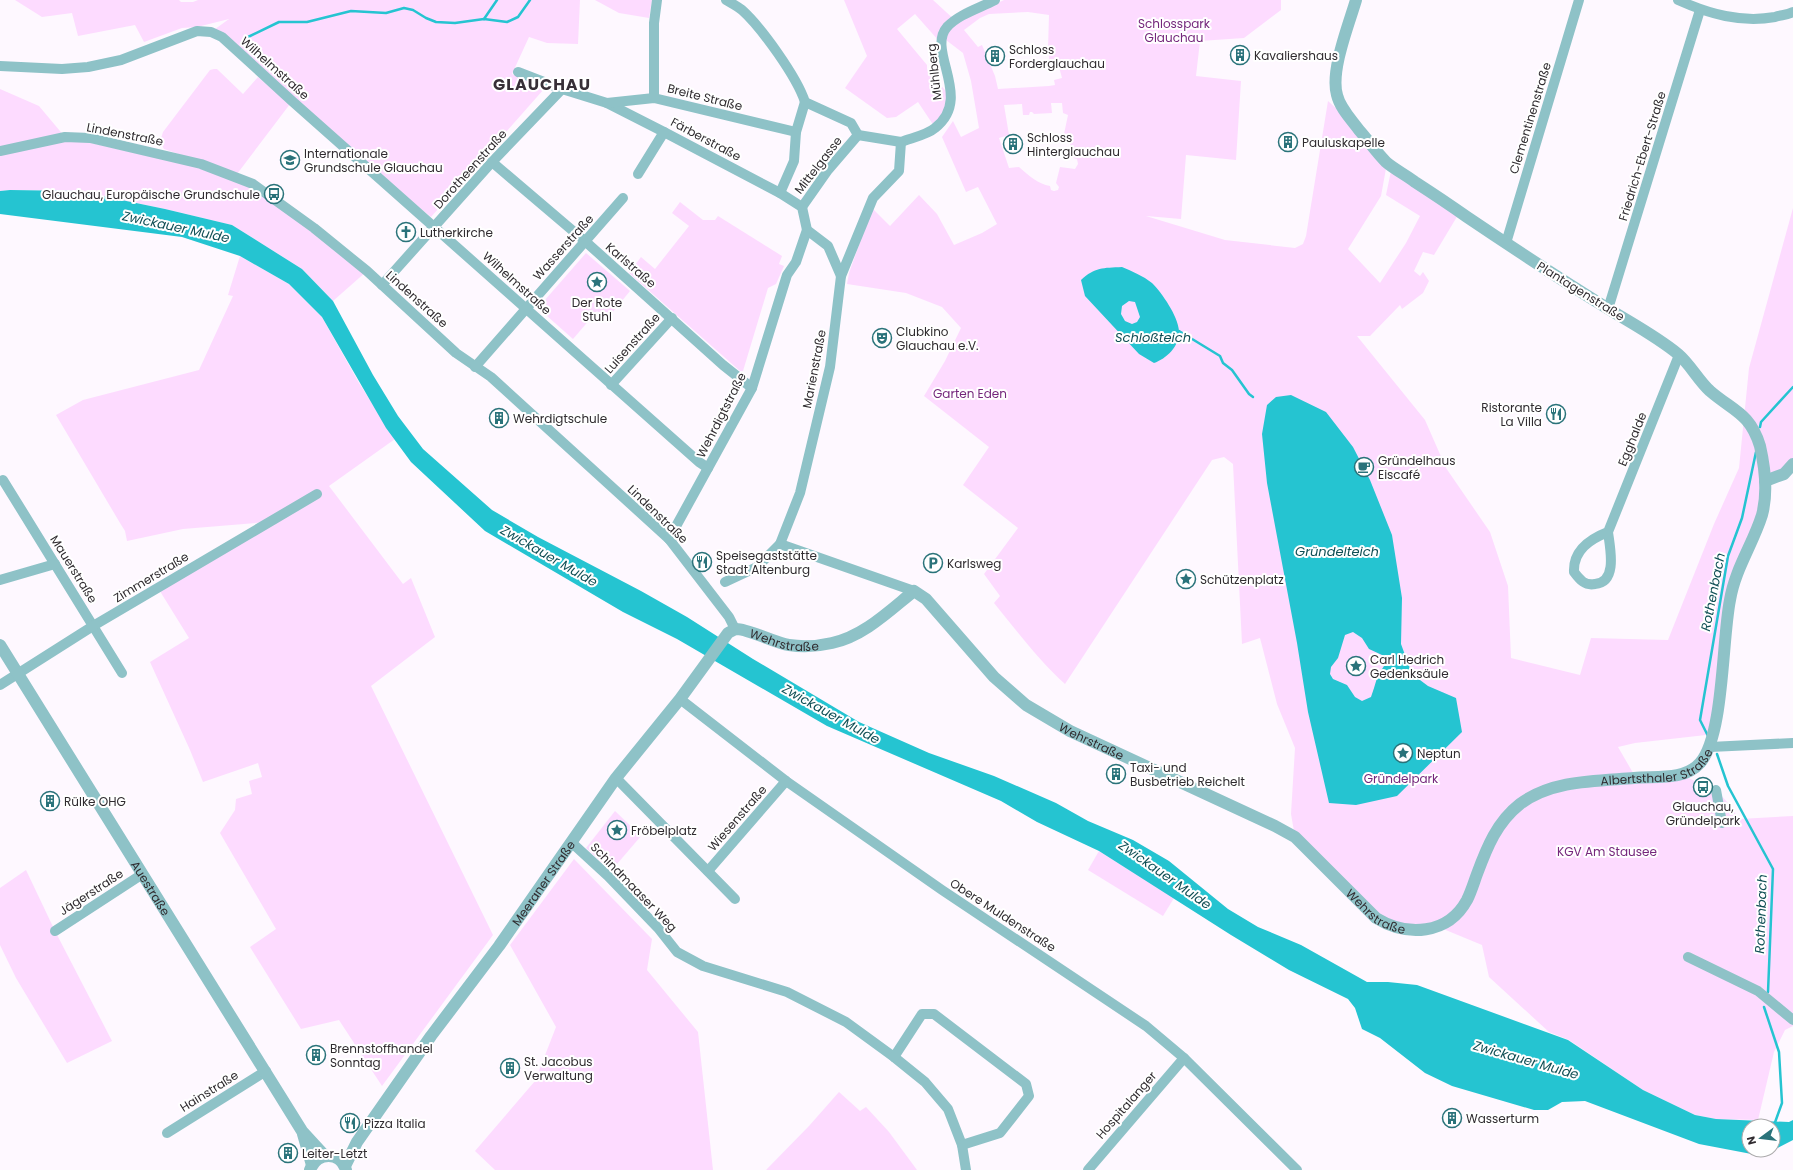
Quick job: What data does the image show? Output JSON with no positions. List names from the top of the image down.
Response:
{
  "streets": {
    "street": [
      "Wilhelmstraße",
      "Mühlberg",
      "Breite Straße",
      "Clementinenstraße",
      "Lindenstraße",
      "Färberstraße",
      "Friedrich-Ebert-Straße",
      "Mittelgasse",
      "Dorotheenstraße",
      "Wasserstraße",
      "Karlstraße",
      "Plantagenstraße",
      "Luisenstraße",
      "Marienstraße",
      "Wehrdigtstraße",
      "Egghalde",
      "Mauerstraße",
      "Zimmerstraße",
      "Wehrstraße",
      "Albertsthaler Straße",
      "Wiesenstraße",
      "Meeraner Straße",
      "Schindmaaser Weg",
      "Auestraße",
      "Jägerstraße",
      "Obere Muldenstraße",
      "Hainstraße",
      "Hospitalanger"
    ]
  },
  "crossings": [
    ["Wilhelmstraße", "Dorotheenstraße"],
    ["Wilhelmstraße", "Wasserstraße"],
    ["Wilhelmstraße", "Luisenstraße"],
    ["Wilhelmstraße", "Wehrdigtstraße"],
    ["Mühlberg", "Mittelgasse"],
    ["Mühlberg", "Marienstraße"],
    ["Breite Straße", "Färberstraße"],
    ["Clementinenstraße", "Plantagenstraße"],
    ["Lindenstraße", "Dorotheenstraße"],
    ["Lindenstraße", "Wasserstraße"],
    ["Lindenstraße", "Wehrdigtstraße"],
    ["Lindenstraße", "Wehrstraße"],
    ["Lindenstraße", "Meeraner Straße"],
    ["Färberstraße", "Mittelgasse"],
    ["Färberstraße", "Dorotheenstraße"],
    ["Friedrich-Ebert-Straße", "Plantagenstraße"],
    ["Mittelgasse", "Marienstraße"],
    ["Dorotheenstraße", "Karlstraße"],
    ["Wasserstraße", "Karlstraße"],
    ["Karlstraße", "Luisenstraße"],
    ["Karlstraße", "Wehrdigtstraße"],
    ["Plantagenstraße", "Egghalde"],
    ["Plantagenstraße", "Albertsthaler Straße"],
    ["Marienstraße", "Wehrstraße"],
    ["Mauerstraße", "Zimmerstraße"],
    ["Zimmerstraße", "Auestraße"],
    ["Wehrstraße", "Albertsthaler Straße"],
    ["Wehrstraße", "Meeraner Straße"],
    ["Wiesenstraße", "Obere Muldenstraße"],
    ["Meeraner Straße", "Schindmaaser Weg"],
    ["Meeraner Straße", "Auestraße"],
    ["Meeraner Straße", "Obere Muldenstraße"],
    ["Auestraße", "Jägerstraße"],
    ["Auestraße", "Hainstraße"],
    ["Obere Muldenstraße", "Hospitalanger"]
  ],
  "districts": ["GLAUCHAU"],
  "water": [
    "Zwickauer Mulde",
    "Schloßteich",
    "Gründelteich",
    "Rothenbach"
  ],
  "parks": [
    "Schlosspark Glauchau",
    "Garten Eden",
    "Gründelpark",
    "KGV Am Stausee"
  ],
  "places": {
    "building": [
      "Kavaliershaus",
      "Schloss Forderglauchau",
      "Pauluskapelle",
      "Schloss Hinterglauchau",
      "Wehrdigtschule",
      "Taxi- und Busbetrieb Reichelt",
      "Rülke OHG",
      "Brennstoffhandel Sonntag",
      "St. Jacobus Verwaltung",
      "Wasserturm",
      "Leiter-Letzt"
    ],
    "school or university": ["Internationale Grundschule Glauchau"],
    "bus stop": ["Glauchau, Europäische Grundschule", "Glauchau, Gründelpark"],
    "church": ["Lutherkirche"],
    "place": [
      "Der Rote Stuhl",
      "Schützenplatz",
      "Carl Hedrich Gedenksäule",
      "Neptun",
      "Fröbelplatz"
    ],
    "theatre": ["Clubkino Glauchau e.V."],
    "restaurant": ["Ristorante La Villa", "Speisegaststätte Stadt Altenburg", "Pizza Italia"],
    "cafe": ["Gründelhaus Eiscafé"],
    "parking": ["Karlsweg"]
  },
  "north": "left"
}
